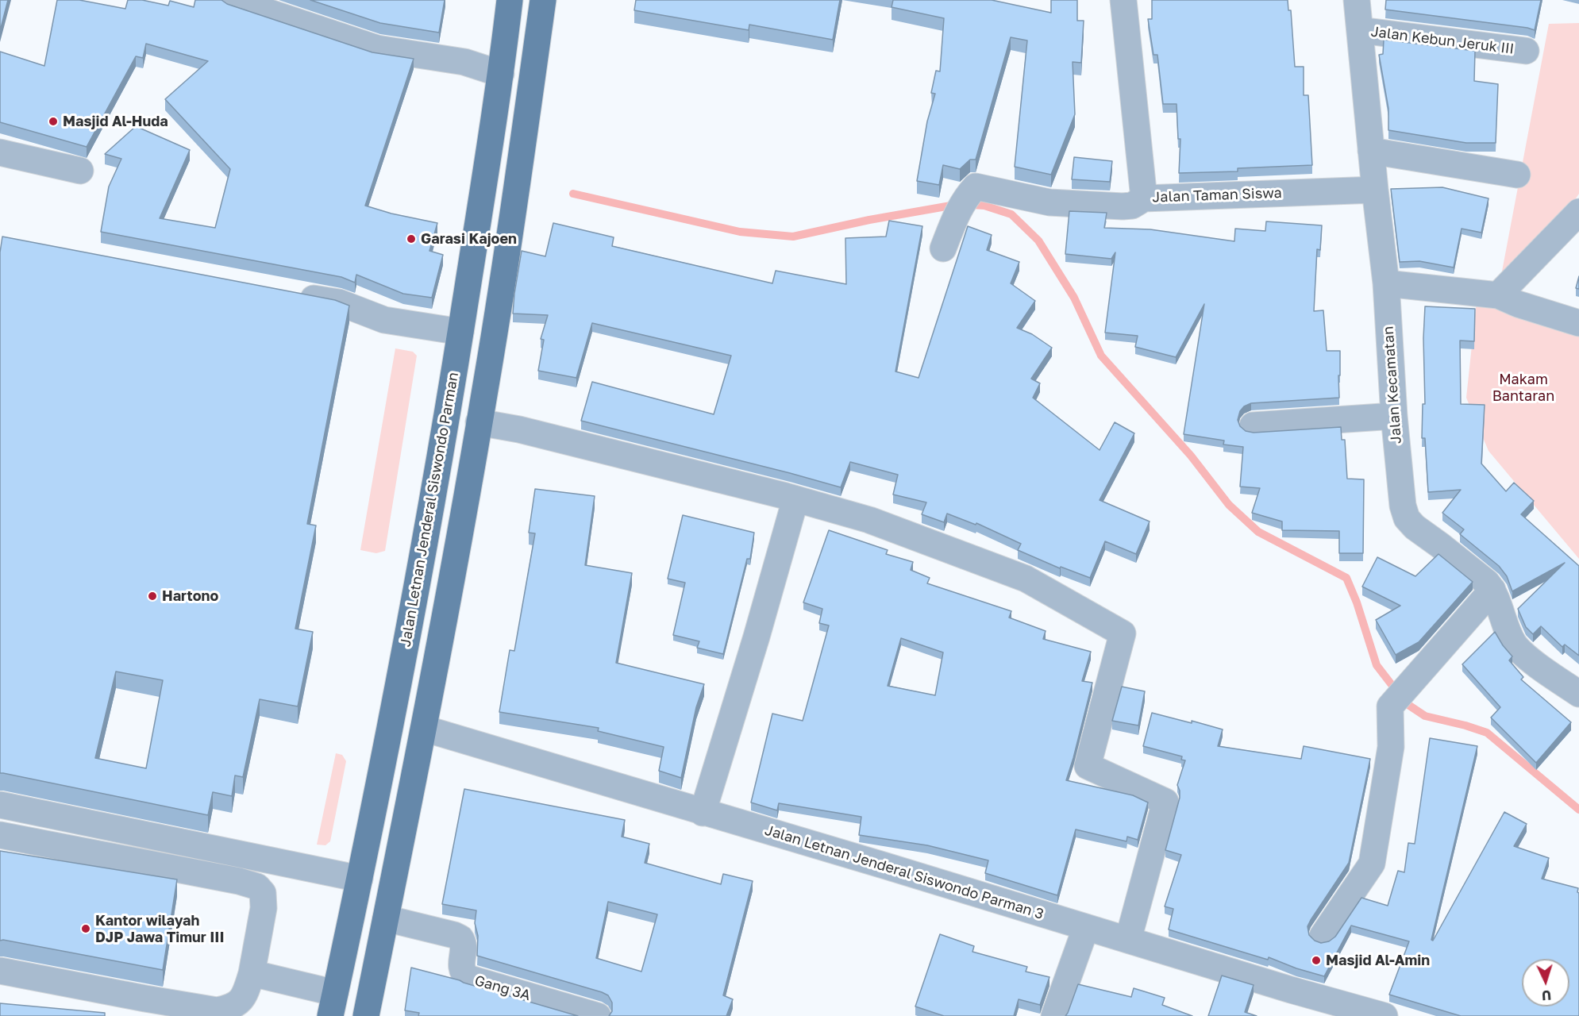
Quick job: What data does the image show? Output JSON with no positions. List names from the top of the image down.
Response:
{
  "streets": {
    "main road": ["Jalan Letnan Jenderal Siswondo Parman"],
    "street": [
      "Jalan Kebun Jeruk III",
      "Jalan Taman Siswa",
      "Jalan Kecamatan",
      "Jalan Letnan Jenderal Siswondo Parman 3",
      "Gang 3A"
    ]
  },
  "crossings": [
    ["Jalan Kebun Jeruk III", "Jalan Kecamatan"],
    ["Jalan Taman Siswa", "Jalan Kecamatan"]
  ],
  "parks": ["Makam Bantaran"],
  "places": [
    "Masjid Al-Huda",
    "Garasi Kajoen",
    "Hartono",
    "Kantor wilayah DJP Jawa Timur III",
    "Masjid Al-Amin"
  ],
  "north": "bottom"
}
